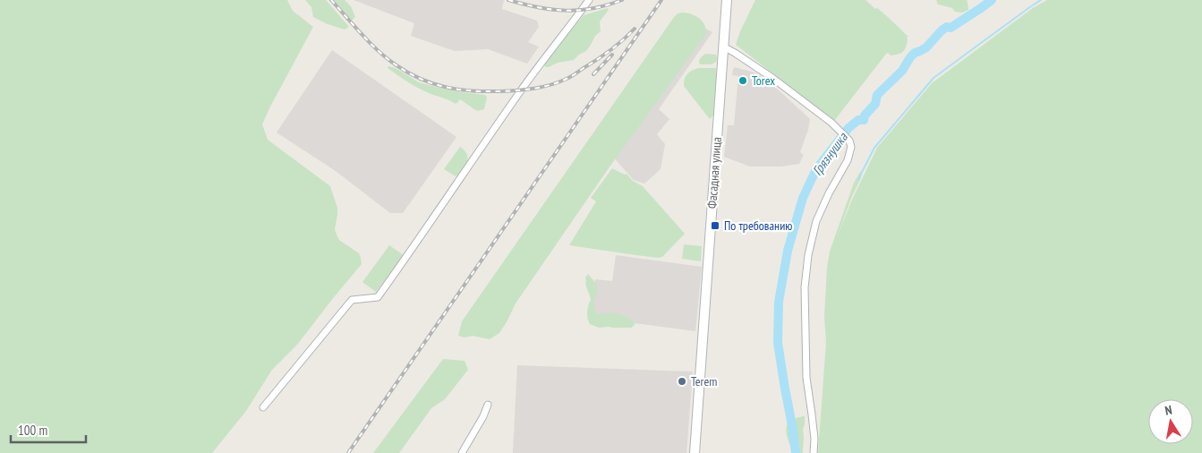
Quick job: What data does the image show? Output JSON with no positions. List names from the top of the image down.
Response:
{
  "streets": {
    "main road": ["Фасадная улица"]
  },
  "water": ["Грязнушка"],
  "places": {
    "other": ["Torex", "Terem"],
    "transit": ["По требованию"]
  },
  "scale_bar": "100 m",
  "north": "top"
}
